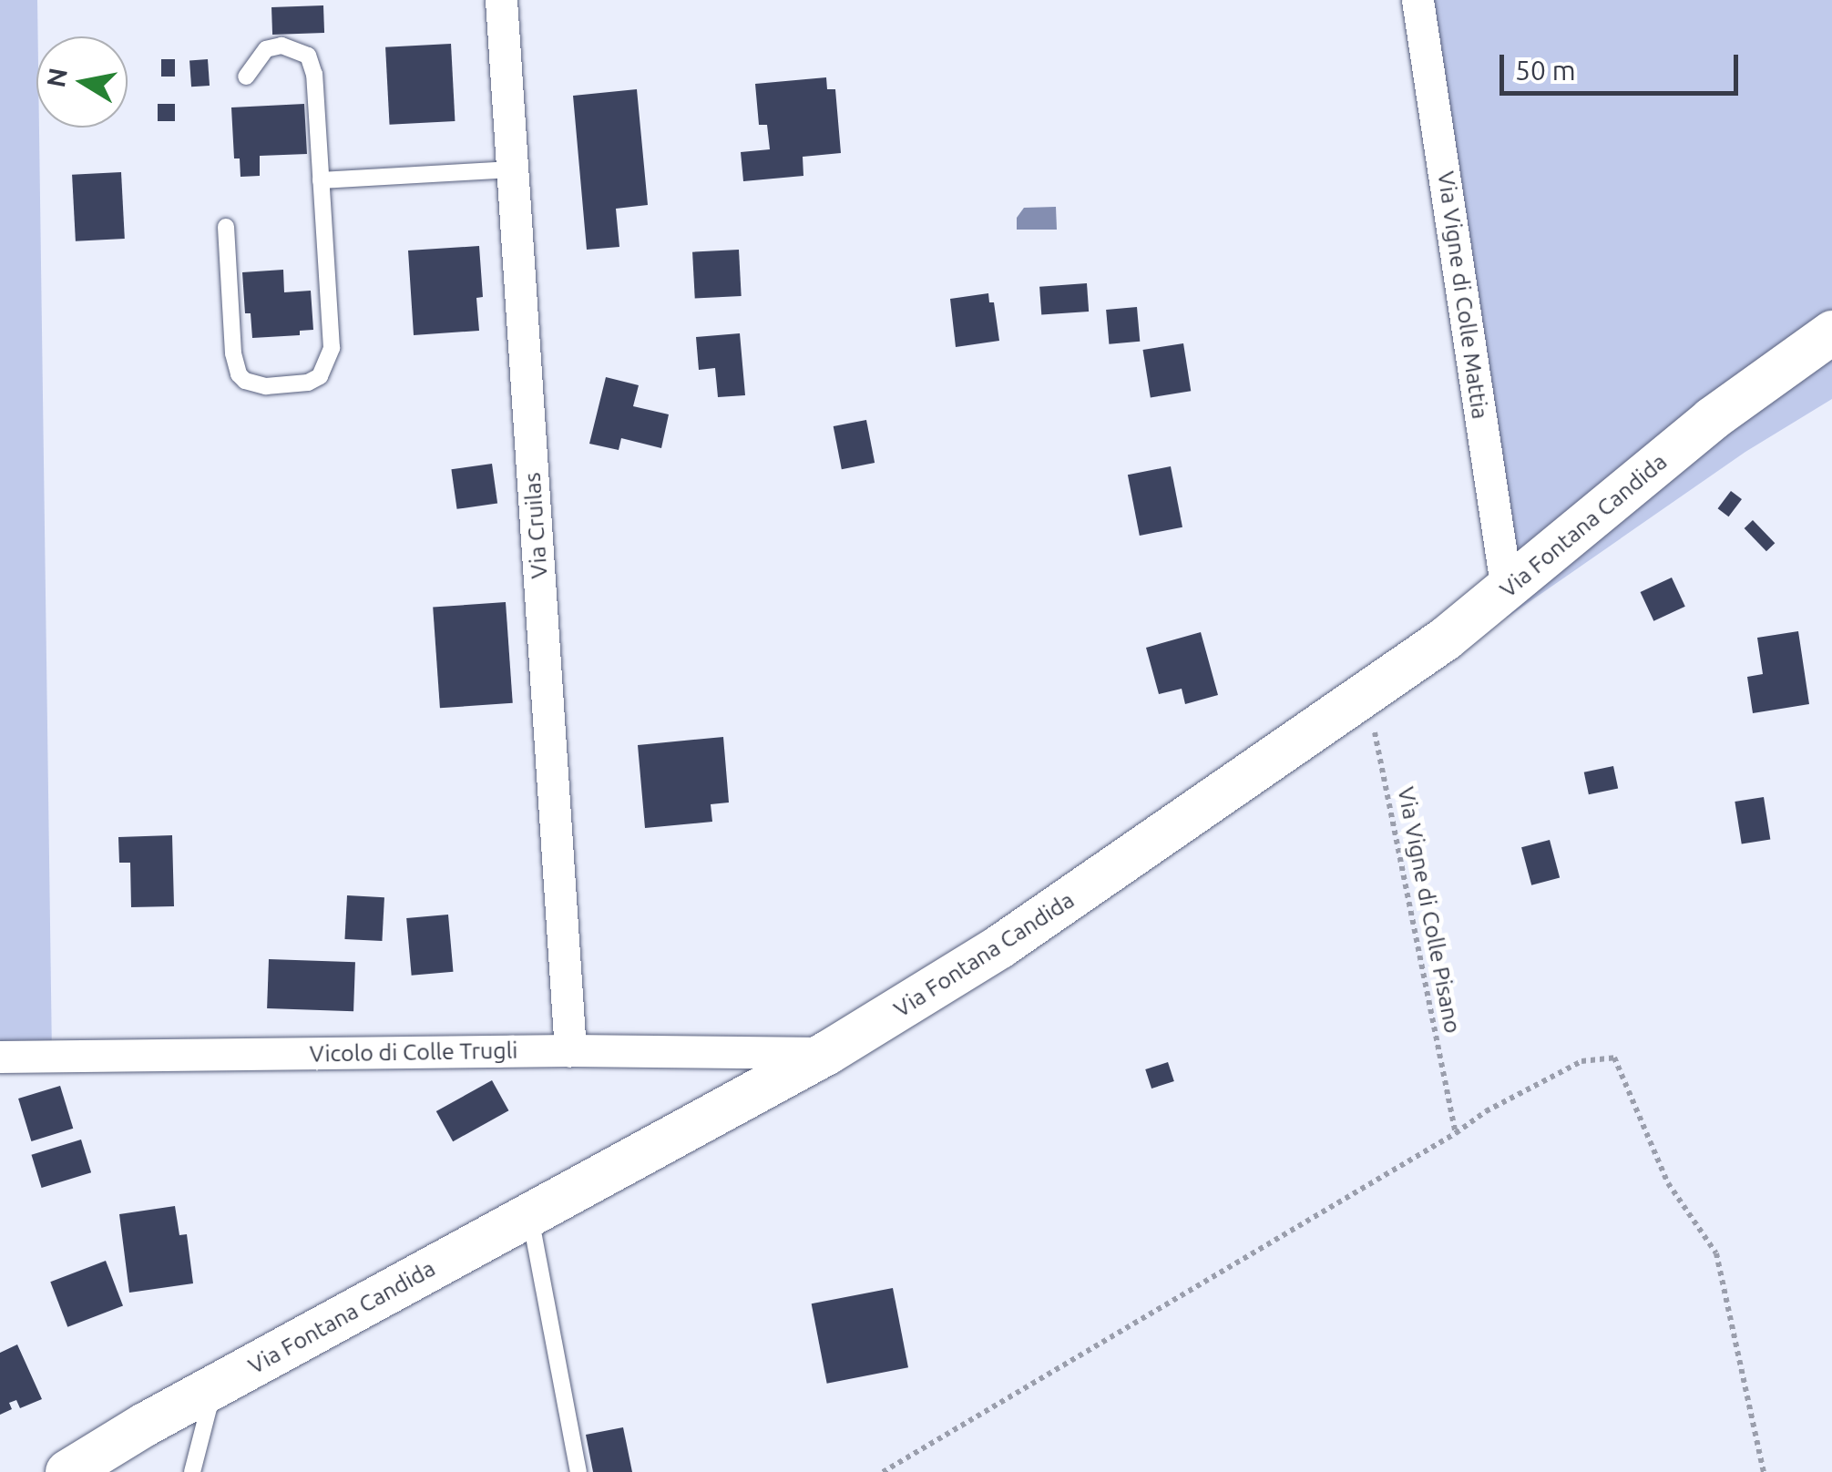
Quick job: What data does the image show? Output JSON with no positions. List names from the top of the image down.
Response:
{
  "streets": {
    "main road": ["Via Fontana Candida"],
    "street": ["Via Vigne di Colle Mattia", "Via Cruilas", "Vicolo di Colle Trugli"],
    "path": ["Via Vigne di Colle Pisano"]
  },
  "crossings": [
    ["Via Vigne di Colle Mattia", "Via Fontana Candida"],
    ["Via Cruilas", "Vicolo di Colle Trugli"],
    ["Via Fontana Candida", "Via Vigne di Colle Pisano"],
    ["Via Fontana Candida", "Vicolo di Colle Trugli"]
  ],
  "scale_bar": "50 m",
  "north": "left"
}
